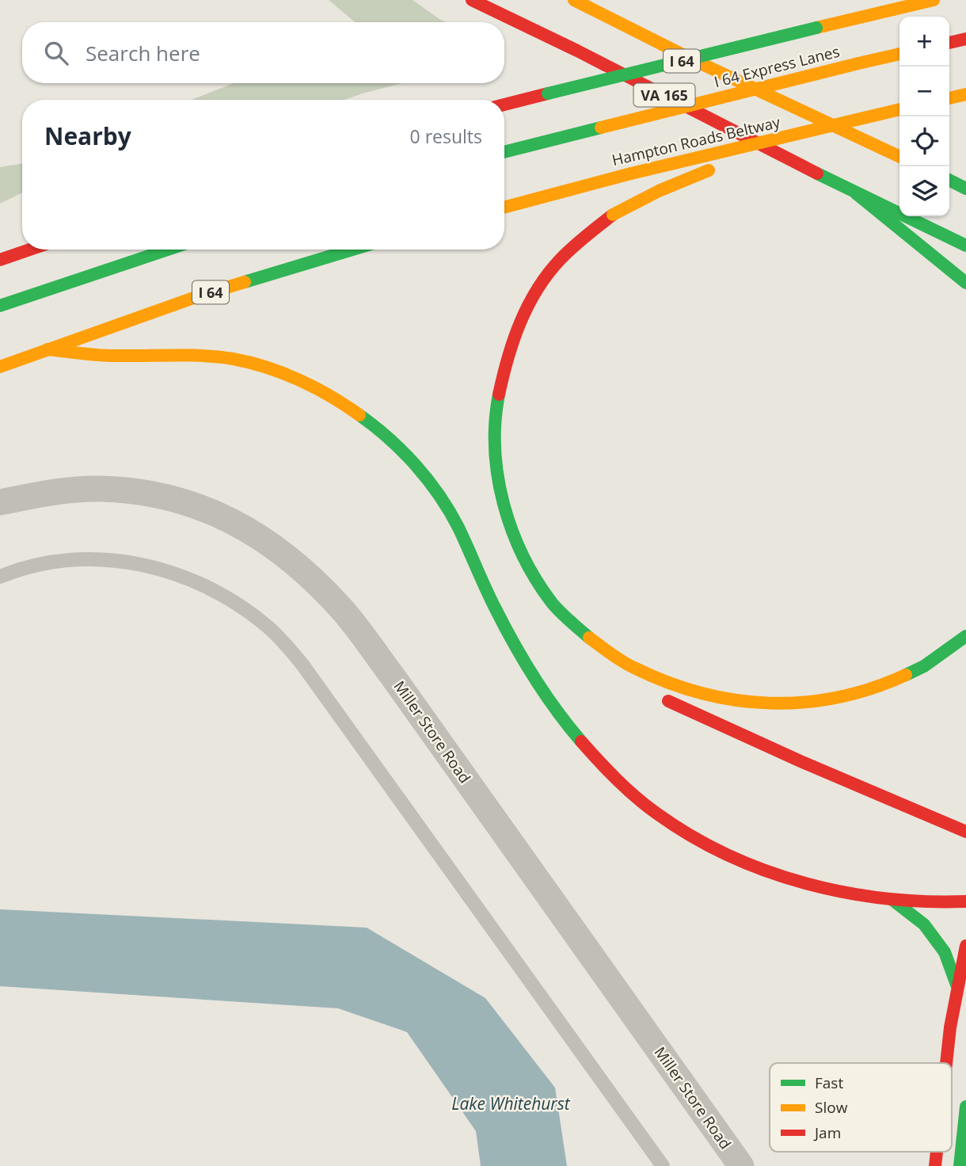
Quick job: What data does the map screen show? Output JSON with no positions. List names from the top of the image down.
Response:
{
  "streets": {
    "main road": [
      "I 64",
      "I 64 Express Lanes",
      "VA 165",
      "Hampton Roads Beltway"
    ],
    "street": ["Miller Store Road"]
  },
  "water": ["Lake Whitehurst"],
  "legend": ["Fast", "Slow", "Jam"],
  "page": {
    "map_buttons": ["+", "−"],
    "search": "Search here",
    "heading": ["Nearby", "0 results"]
  }
}
